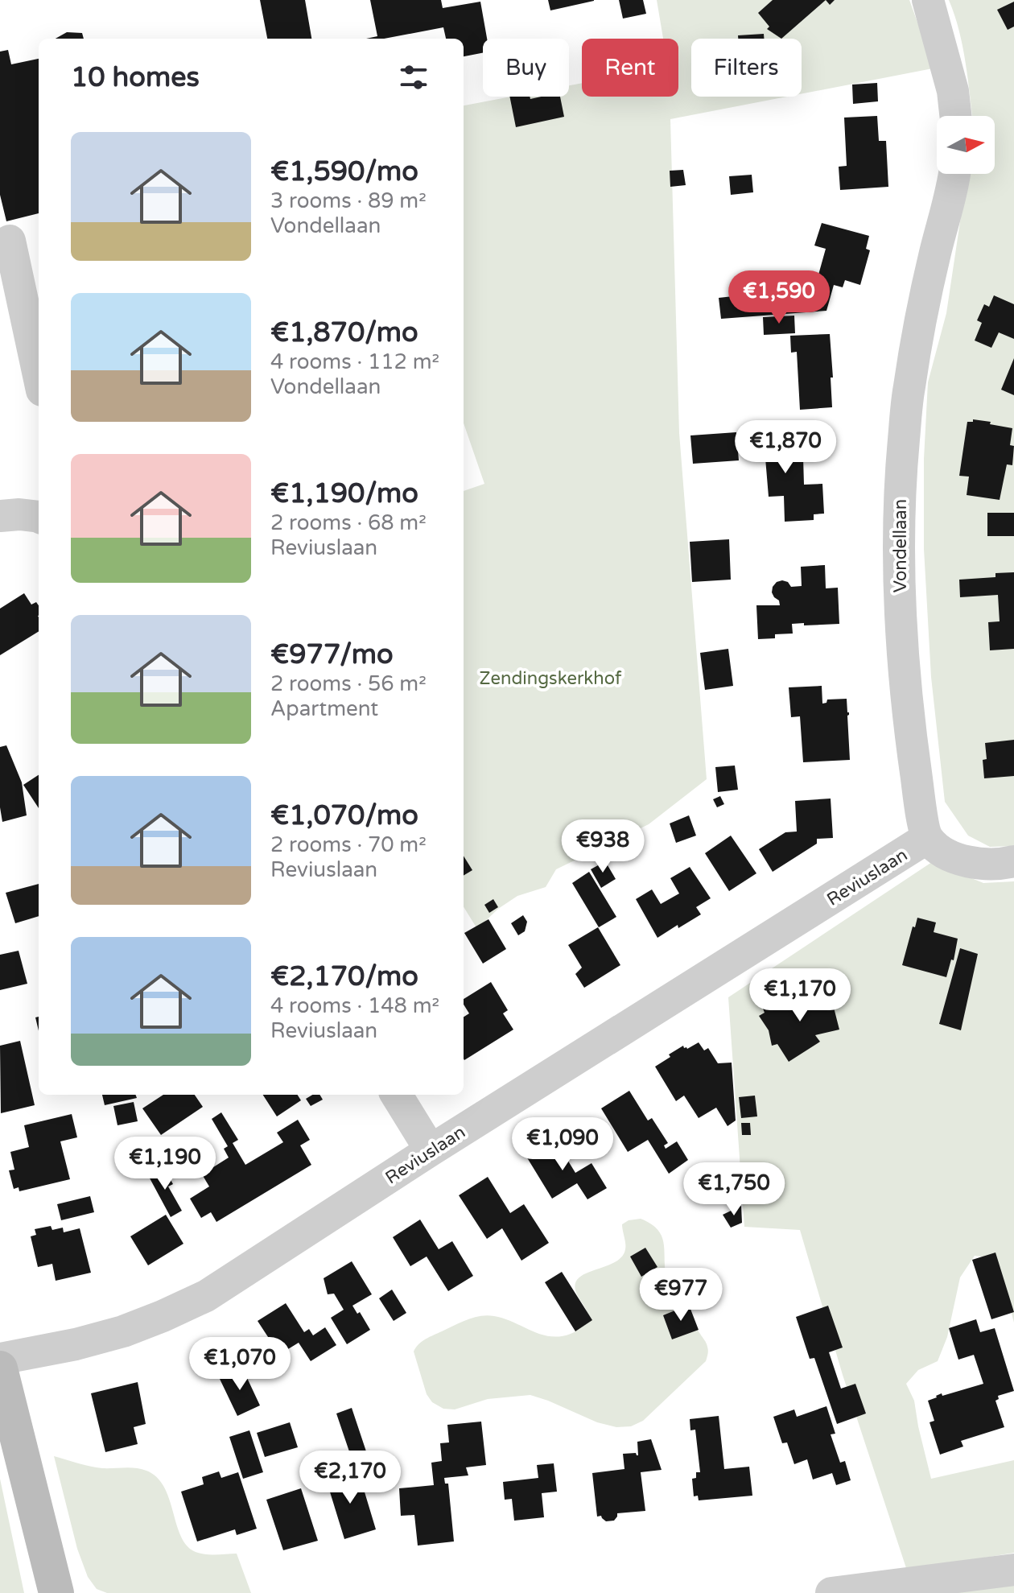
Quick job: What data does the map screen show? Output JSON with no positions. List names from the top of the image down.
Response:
{
  "streets": {
    "street": ["Vondellaan", "Reviuslaan"]
  },
  "crossings": [
    ["Vondellaan", "Reviuslaan"]
  ],
  "parks": ["Zendingskerkhof"],
  "north": "right",
  "page": {
    "chip": ["Buy", "Rent", "Filters"],
    "heading": "10 homes",
    "list": [
      {
        "name": "€1,590/mo",
        "note": "3 rooms · 89 m² · Vondellaan"
      },
      {
        "name": "€1,870/mo",
        "note": "4 rooms · 112 m² · Vondellaan"
      },
      {
        "name": "€1,190/mo",
        "note": "2 rooms · 68 m² · Reviuslaan"
      },
      {
        "name": "€977/mo",
        "note": "2 rooms · 56 m² · Apartment"
      },
      {
        "name": "€1,070/mo",
        "note": "2 rooms · 70 m² · Reviuslaan"
      },
      {
        "name": "€2,170/mo",
        "note": "4 rooms · 148 m² · Reviuslaan"
      }
    ],
    "price": [
      "€1,590",
      "€1,870",
      "€938",
      "€1,170",
      "€1,090",
      "€1,190",
      "€1,750",
      "€977",
      "€1,070",
      "€2,170"
    ]
  }
}
